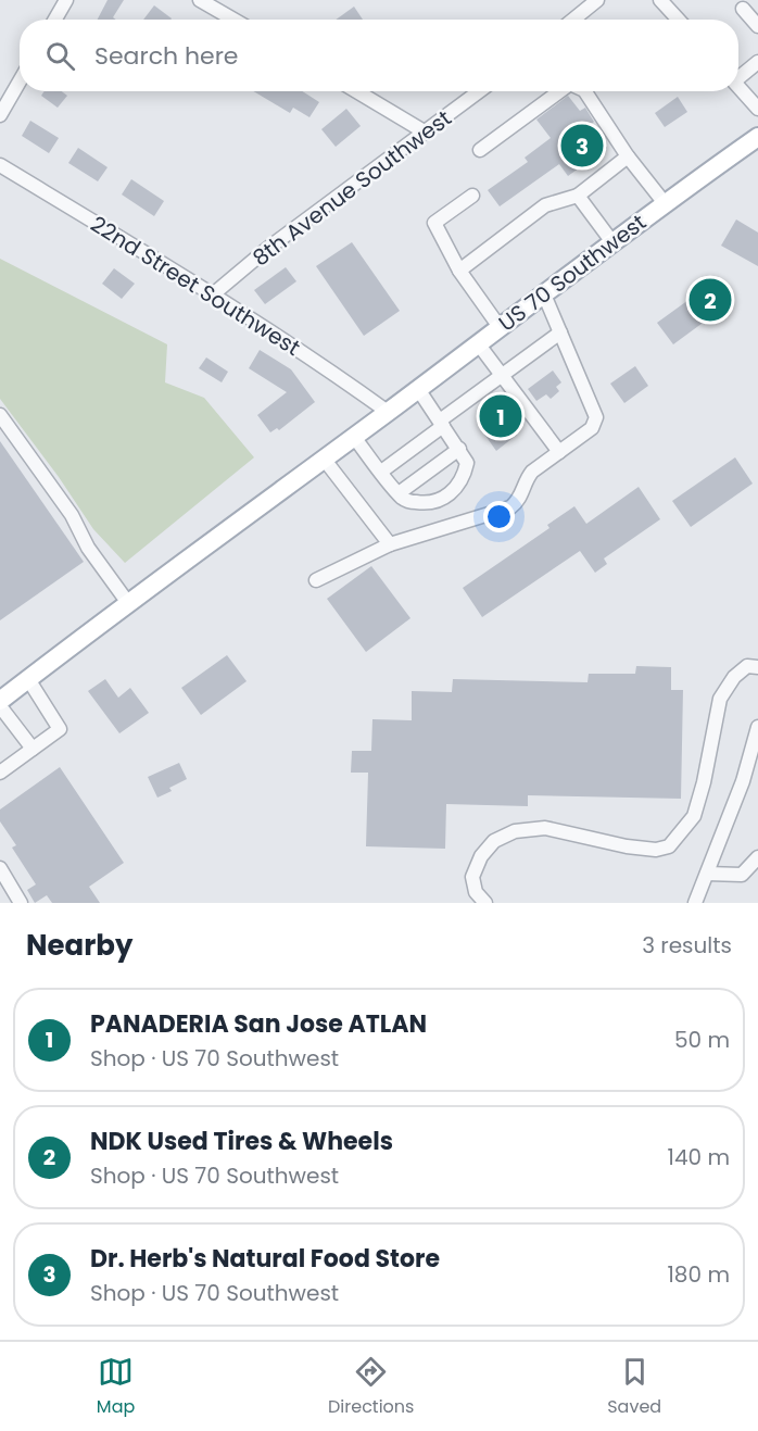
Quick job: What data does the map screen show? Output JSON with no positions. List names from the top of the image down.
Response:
{
  "streets": {
    "main road": ["US 70 Southwest"],
    "street": ["8th Avenue Southwest", "22nd Street Southwest"]
  },
  "crossings": [
    ["8th Avenue Southwest", "22nd Street Southwest"],
    ["US 70 Southwest", "22nd Street Southwest"]
  ],
  "page": {
    "search": "Search here",
    "pins": ["3", "2", "1"],
    "heading": ["Nearby", "3 results"],
    "list": [
      {
        "mark": "1",
        "name": "PANADERIA San Jose ATLAN",
        "note": "Shop · US 70 Southwest",
        "value": "50 m"
      },
      {
        "mark": "2",
        "name": "NDK Used Tires & Wheels",
        "note": "Shop · US 70 Southwest",
        "value": "140 m"
      },
      {
        "mark": "3",
        "name": "Dr. Herb's Natural Food Store",
        "note": "Shop · US 70 Southwest",
        "value": "180 m"
      }
    ],
    "nav": ["Map", "Directions", "Saved"]
  }
}
